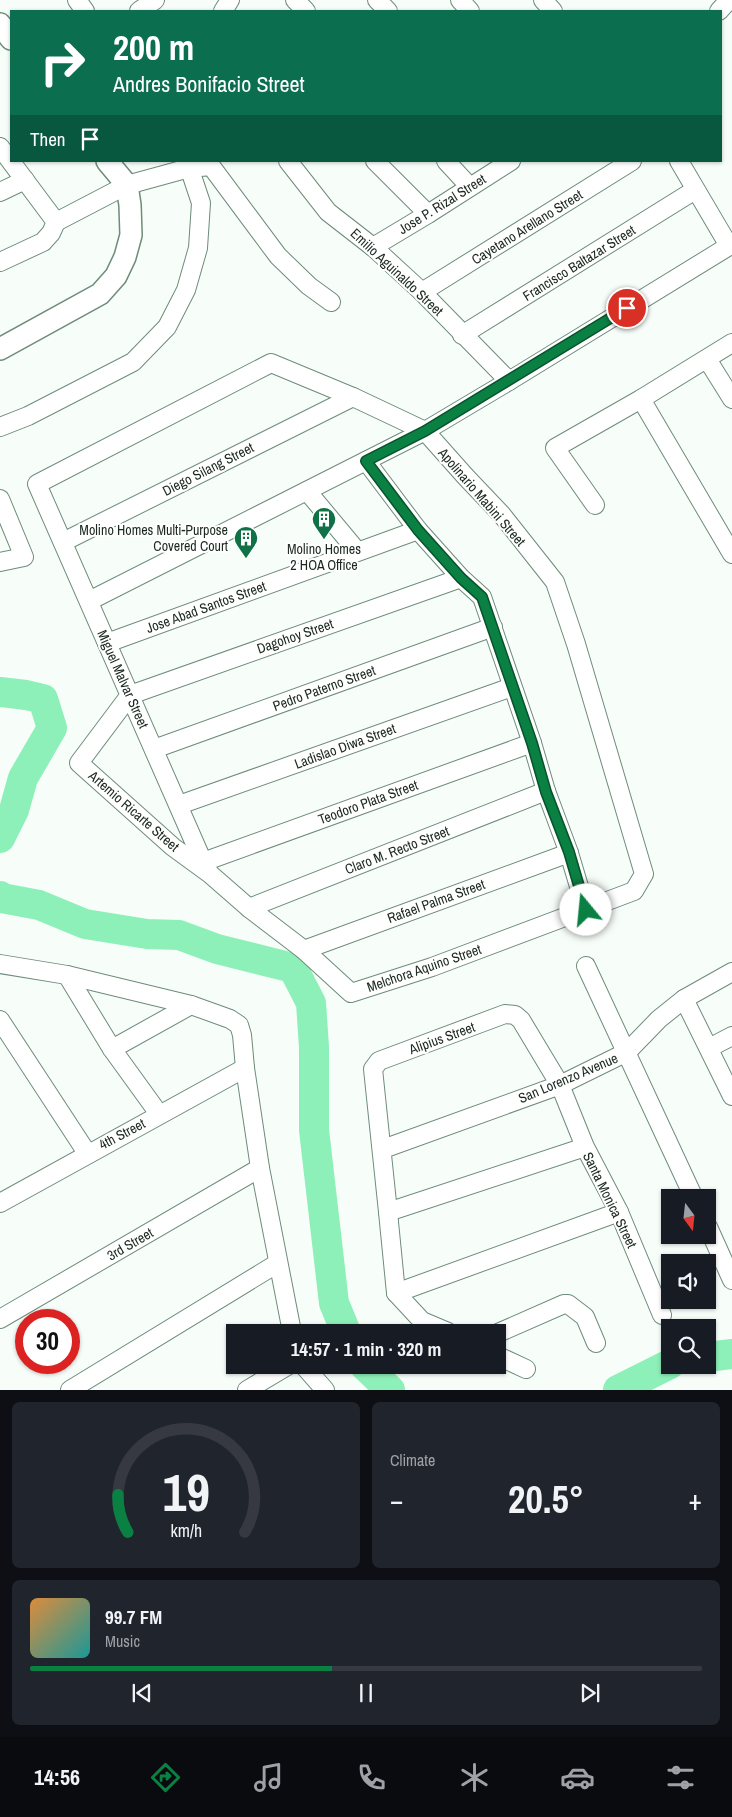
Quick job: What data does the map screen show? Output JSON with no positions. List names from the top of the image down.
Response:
{
  "streets": {
    "street": [
      "Jose P. Rizal Street",
      "Cayetano Arellano Street",
      "Francisco Baltazar Street",
      "Emilio Aguinaldo Street",
      "Diego Silang Street",
      "Apolinario Mabini Street",
      "Jose Abad Santos Street",
      "Dagohoy Street",
      "Miguel Malvar Street",
      "Pedro Paterno Street",
      "Ladislao Diwa Street",
      "Teodoro Plata Street",
      "Artemio Ricarte Street",
      "Claro M. Recto Street",
      "Rafael Palma Street",
      "Melchora Aquino Street",
      "Alipius Street",
      "San Lorenzo Avenue",
      "4th Street",
      "Santa Monica Street",
      "3rd Street"
    ]
  },
  "crossings": [
    ["Jose P. Rizal Street", "Emilio Aguinaldo Street"],
    ["Cayetano Arellano Street", "Emilio Aguinaldo Street"],
    ["Francisco Baltazar Street", "Emilio Aguinaldo Street"],
    ["Diego Silang Street", "Apolinario Mabini Street"],
    ["Diego Silang Street", "Miguel Malvar Street"],
    ["Apolinario Mabini Street", "Miguel Malvar Street"],
    ["Apolinario Mabini Street", "Melchora Aquino Street"],
    ["Jose Abad Santos Street", "Miguel Malvar Street"],
    ["Dagohoy Street", "Miguel Malvar Street"],
    ["Dagohoy Street", "Artemio Ricarte Street"],
    ["Miguel Malvar Street", "Pedro Paterno Street"],
    ["Miguel Malvar Street", "Ladislao Diwa Street"],
    ["Miguel Malvar Street", "Teodoro Plata Street"],
    ["Miguel Malvar Street", "Artemio Ricarte Street"],
    ["Miguel Malvar Street", "Melchora Aquino Street"],
    ["Teodoro Plata Street", "Artemio Ricarte Street"],
    ["Teodoro Plata Street", "Melchora Aquino Street"],
    ["Artemio Ricarte Street", "Melchora Aquino Street"],
    ["Claro M. Recto Street", "Melchora Aquino Street"],
    ["Rafael Palma Street", "Melchora Aquino Street"],
    ["Alipius Street", "San Lorenzo Avenue"],
    ["Alipius Street", "Santa Monica Street"],
    ["San Lorenzo Avenue", "Santa Monica Street"]
  ],
  "places": {
    "building": ["Molino Homes 2 HOA Office", "Molino Homes Multi-Purpose Covered Court"]
  },
  "north": "bottom",
  "page": {
    "turn": ["200 m", "Andres Bonifacio Street"],
    "then": "Then",
    "limit": "30",
    "trip": "14:57 · 1 min · 320 m",
    "tile": "Climate",
    "heat": ["−", "20.5°", "+"],
    "song": ["99.7 FM", "Music"],
    "tabs": "14:56",
    "gauge": ["19", "km/h"]
  }
}
